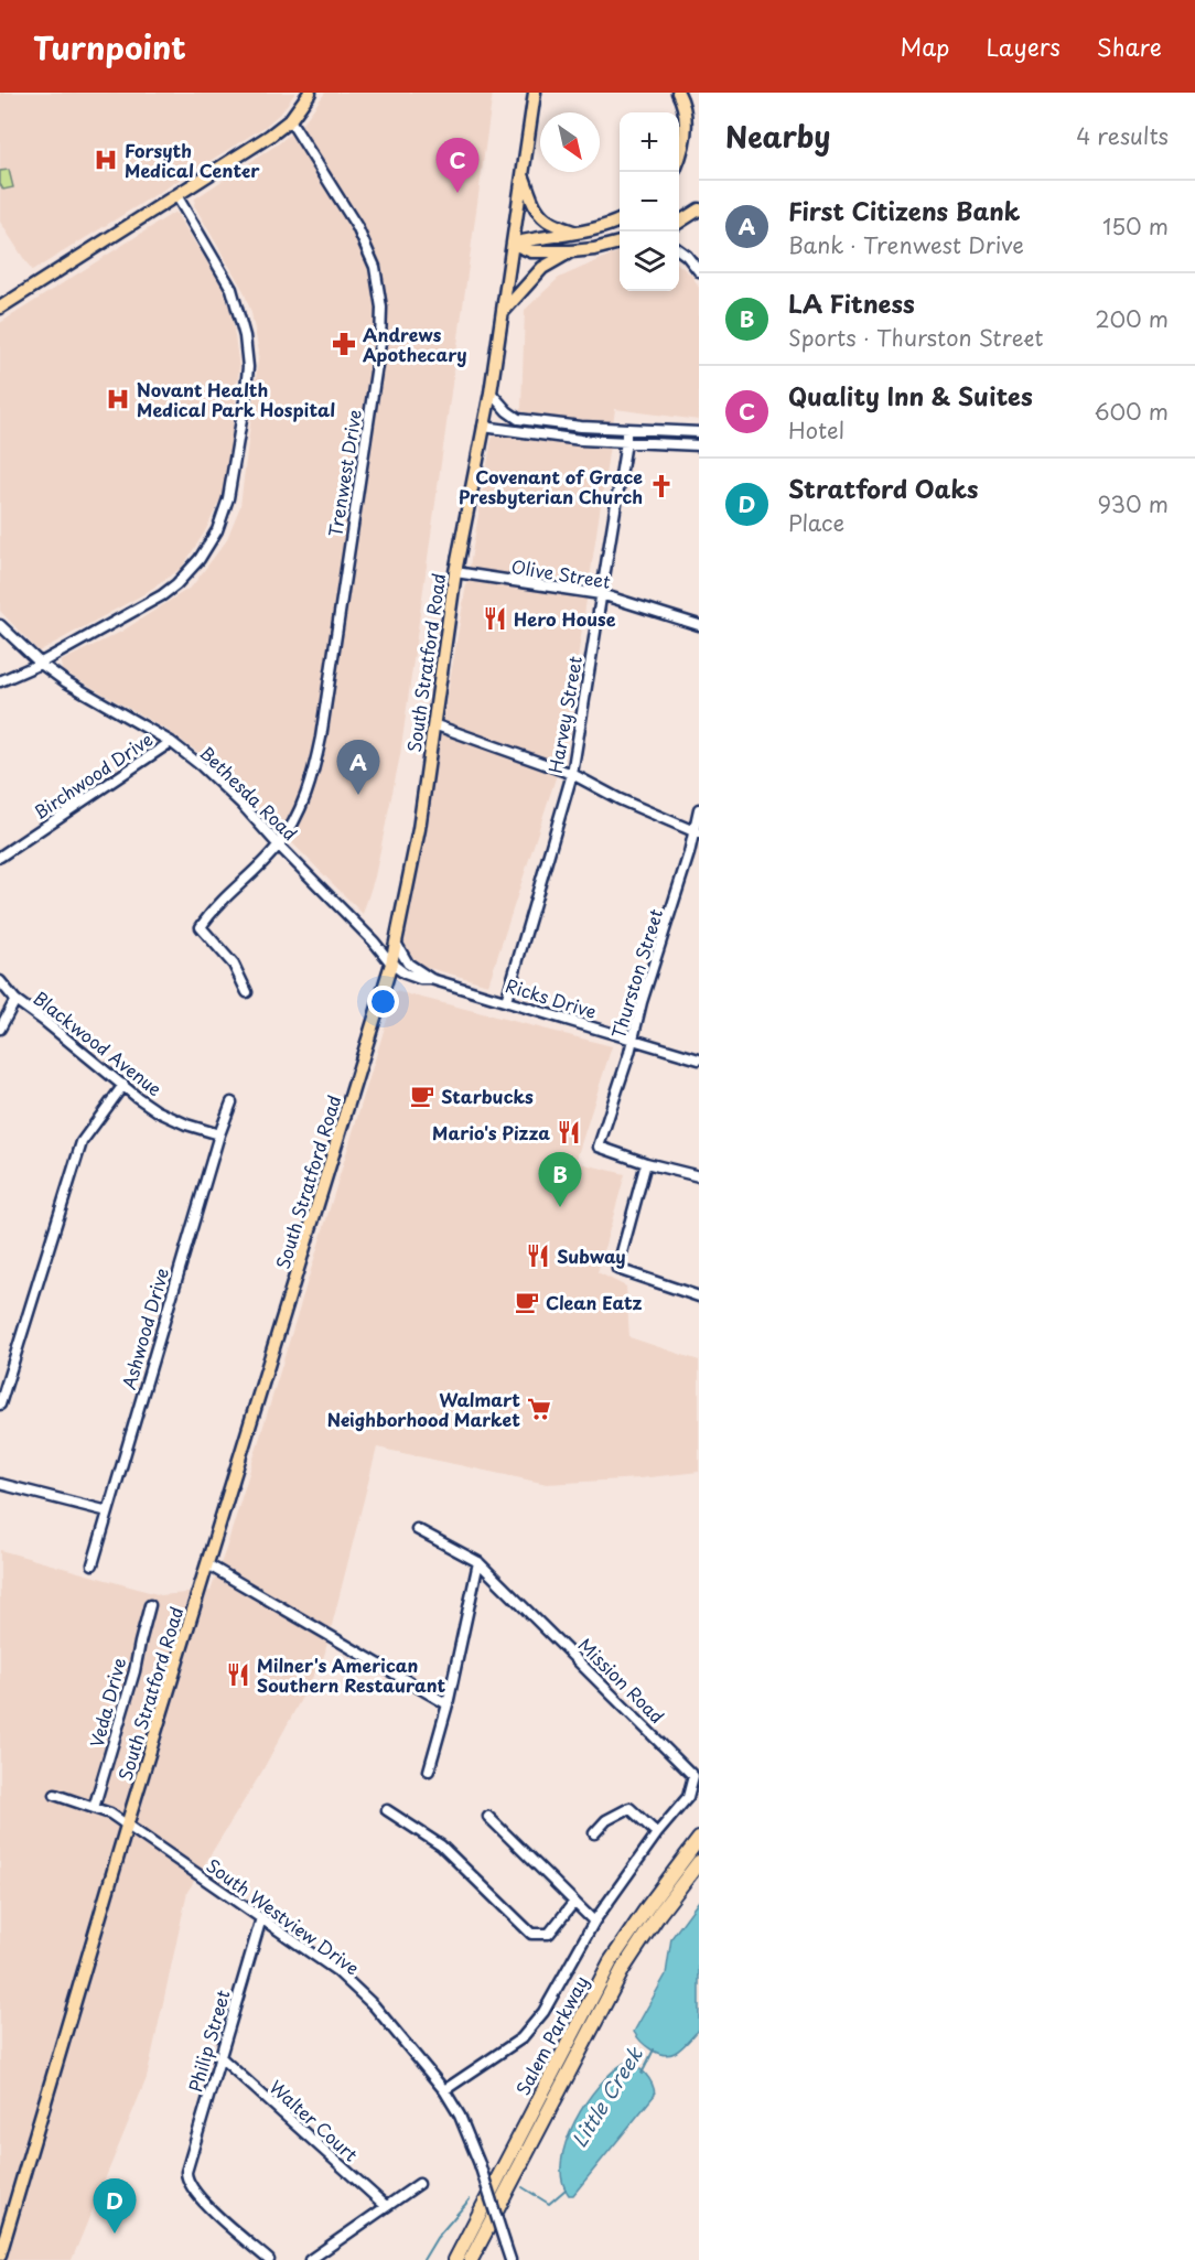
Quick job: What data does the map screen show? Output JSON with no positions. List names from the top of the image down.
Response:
{
  "streets": {
    "highway": ["Salem Parkway"],
    "main road": ["South Stratford Road"],
    "street": [
      "Trenwest Drive",
      "Olive Street",
      "Harvey Street",
      "Birchwood Drive",
      "Bethesda Road",
      "Thurston Street",
      "Ricks Drive",
      "Blackwood Avenue",
      "Ashwood Drive",
      "Mission Road",
      "Veda Drive",
      "South Westview Drive",
      "Philip Street",
      "Walter Court"
    ]
  },
  "crossings": [
    ["Trenwest Drive", "Bethesda Road"],
    ["Olive Street", "South Stratford Road"],
    ["Olive Street", "Harvey Street"],
    ["South Stratford Road", "Bethesda Road"],
    ["South Stratford Road", "Ricks Drive"],
    ["South Stratford Road", "South Westview Drive"],
    ["Harvey Street", "Ricks Drive"],
    ["Birchwood Drive", "Bethesda Road"],
    ["Bethesda Road", "Ricks Drive"],
    ["Thurston Street", "Ricks Drive"],
    ["Blackwood Avenue", "Ashwood Drive"],
    ["Mission Road", "South Westview Drive"],
    ["Veda Drive", "South Westview Drive"],
    ["South Westview Drive", "Philip Street"],
    ["Philip Street", "Walter Court"]
  ],
  "water": ["Little Creek"],
  "places": {
    "hospital": ["Forsyth Medical Center", "Novant Health Medical Park Hospital"],
    "pharmacy": ["Andrews Apothecary"],
    "church": ["Covenant of Grace Presbyterian Church"],
    "restaurant": [
      "Hero House",
      "Mario's Pizza",
      "Subway",
      "Milner's American Southern Restaurant"
    ],
    "cafe": ["Starbucks", "Clean Eatz"],
    "supermarket": ["Walmart Neighborhood Market"]
  },
  "north": "bottom right",
  "page": {
    "header": "Turnpoint",
    "nav": ["Map", "Layers", "Share"],
    "heading": ["Nearby", "4 results"],
    "map_buttons": ["+", "−"],
    "pins": [
      "C",
      "A",
      "B",
      "D"
    ],
    "list": [
      {
        "mark": "A",
        "name": "First Citizens Bank",
        "note": "Bank · Trenwest Drive",
        "value": "150 m"
      },
      {
        "mark": "B",
        "name": "LA Fitness",
        "note": "Sports · Thurston Street",
        "value": "200 m"
      },
      {
        "mark": "C",
        "name": "Quality Inn & Suites",
        "note": "Hotel",
        "value": "600 m"
      },
      {
        "mark": "D",
        "name": "Stratford Oaks",
        "note": "Place",
        "value": "930 m"
      }
    ]
  }
}
